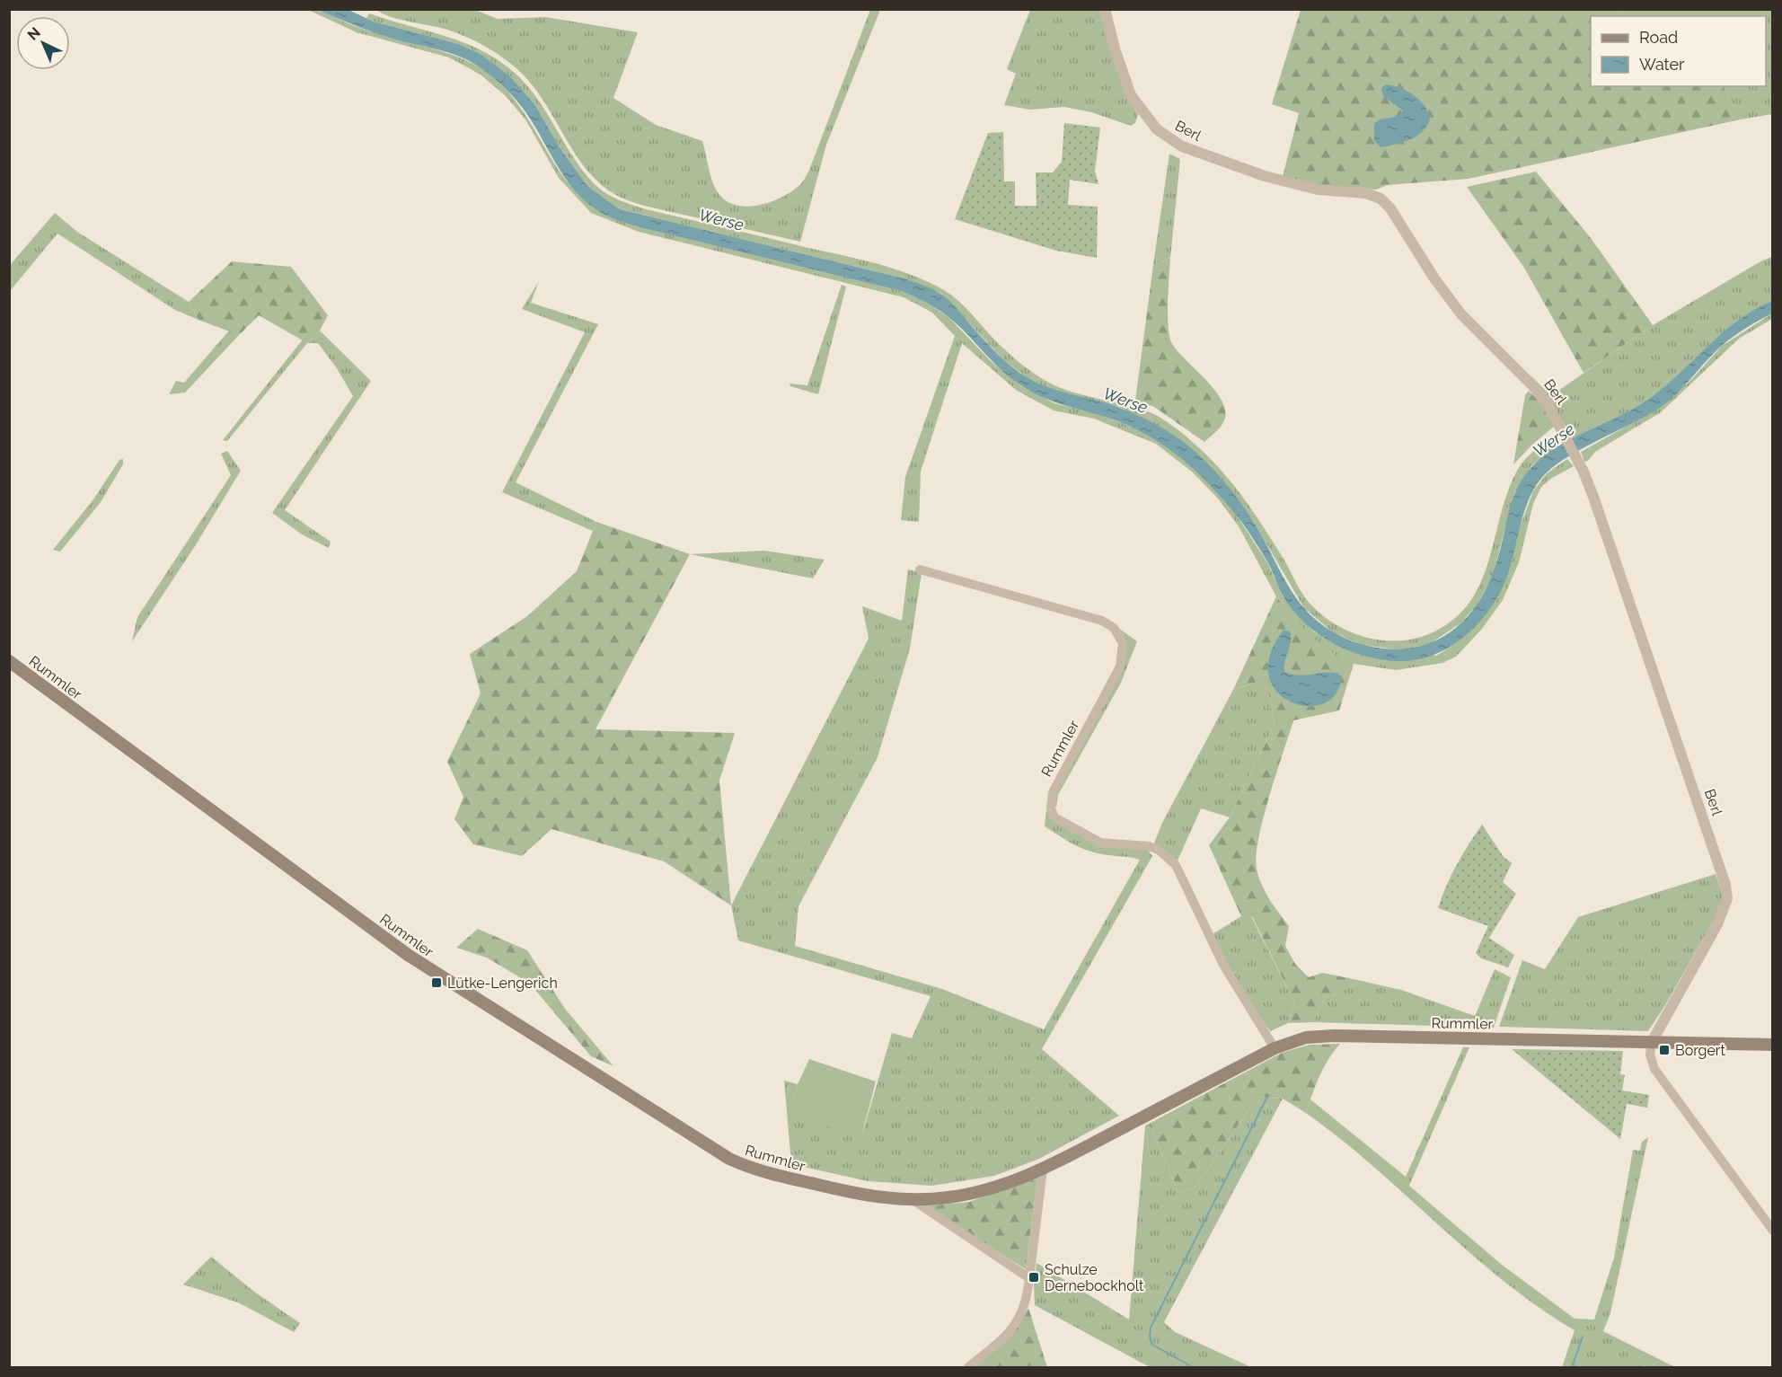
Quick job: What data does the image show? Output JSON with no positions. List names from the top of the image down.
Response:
{
  "streets": {
    "main road": ["Rummler"],
    "street": ["Berl"]
  },
  "crossings": [
    ["Berl", "Rummler"]
  ],
  "water": ["Werse"],
  "places": {
    "transit": ["Lütke-Lengerich", "Borgert", "Schulze Dernebockholt"]
  },
  "legend": ["Road", "Water"],
  "north": "top left"
}
